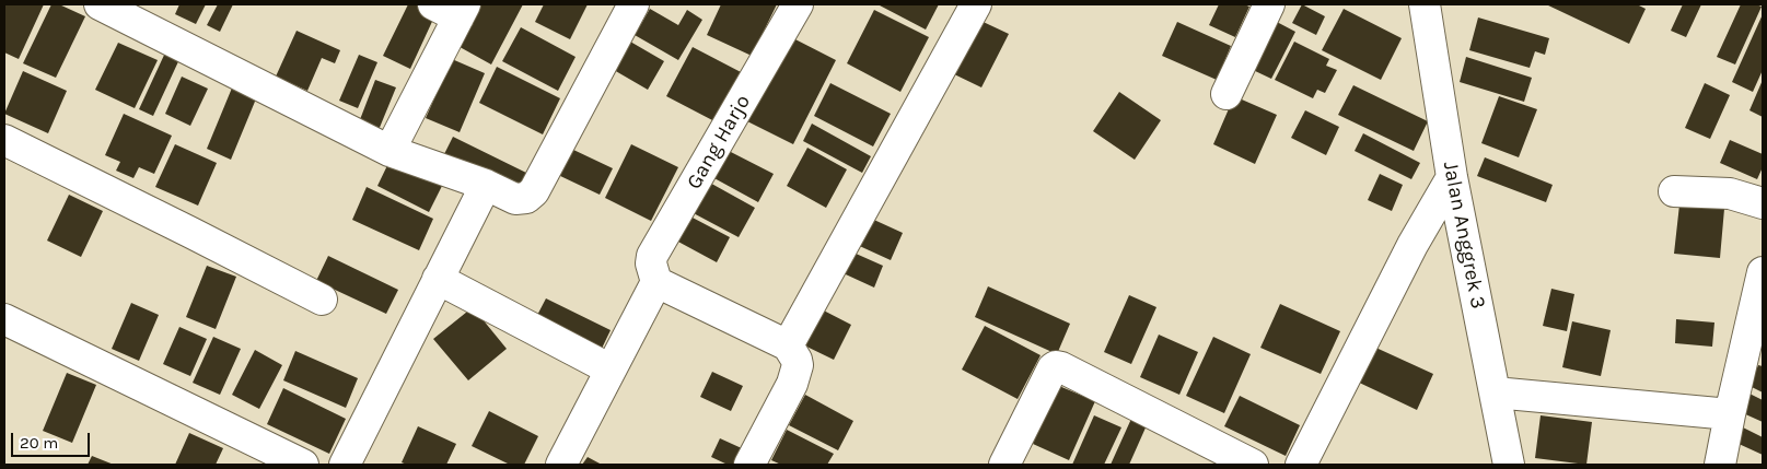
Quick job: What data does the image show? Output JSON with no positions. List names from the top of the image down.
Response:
{
  "streets": {
    "street": ["Gang Harjo", "Jalan Anggrek 3"]
  },
  "scale_bar": "20 m"
}
